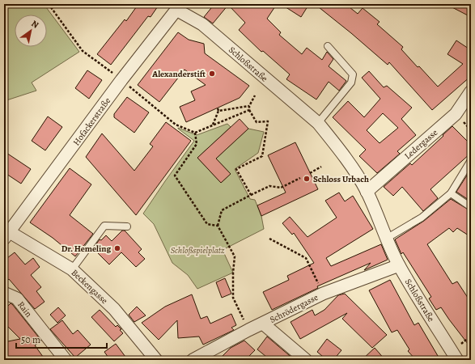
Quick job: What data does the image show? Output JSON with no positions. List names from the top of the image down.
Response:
{
  "streets": {
    "street": [
      "Schloßstraße",
      "Hofackerstraße",
      "Ledergasse",
      "Beckengasse",
      "Schrödergasse",
      "Rain"
    ]
  },
  "crossings": [
    ["Schloßstraße", "Hofackerstraße"],
    ["Schloßstraße", "Ledergasse"],
    ["Schloßstraße", "Schrödergasse"],
    ["Hofackerstraße", "Beckengasse"]
  ],
  "parks": ["Schloßspielplatz"],
  "places": ["Alexanderstift", "Schloss Urbach", "Dr. Hemeling"],
  "scale_bar": "50 m",
  "north": "top right"
}
